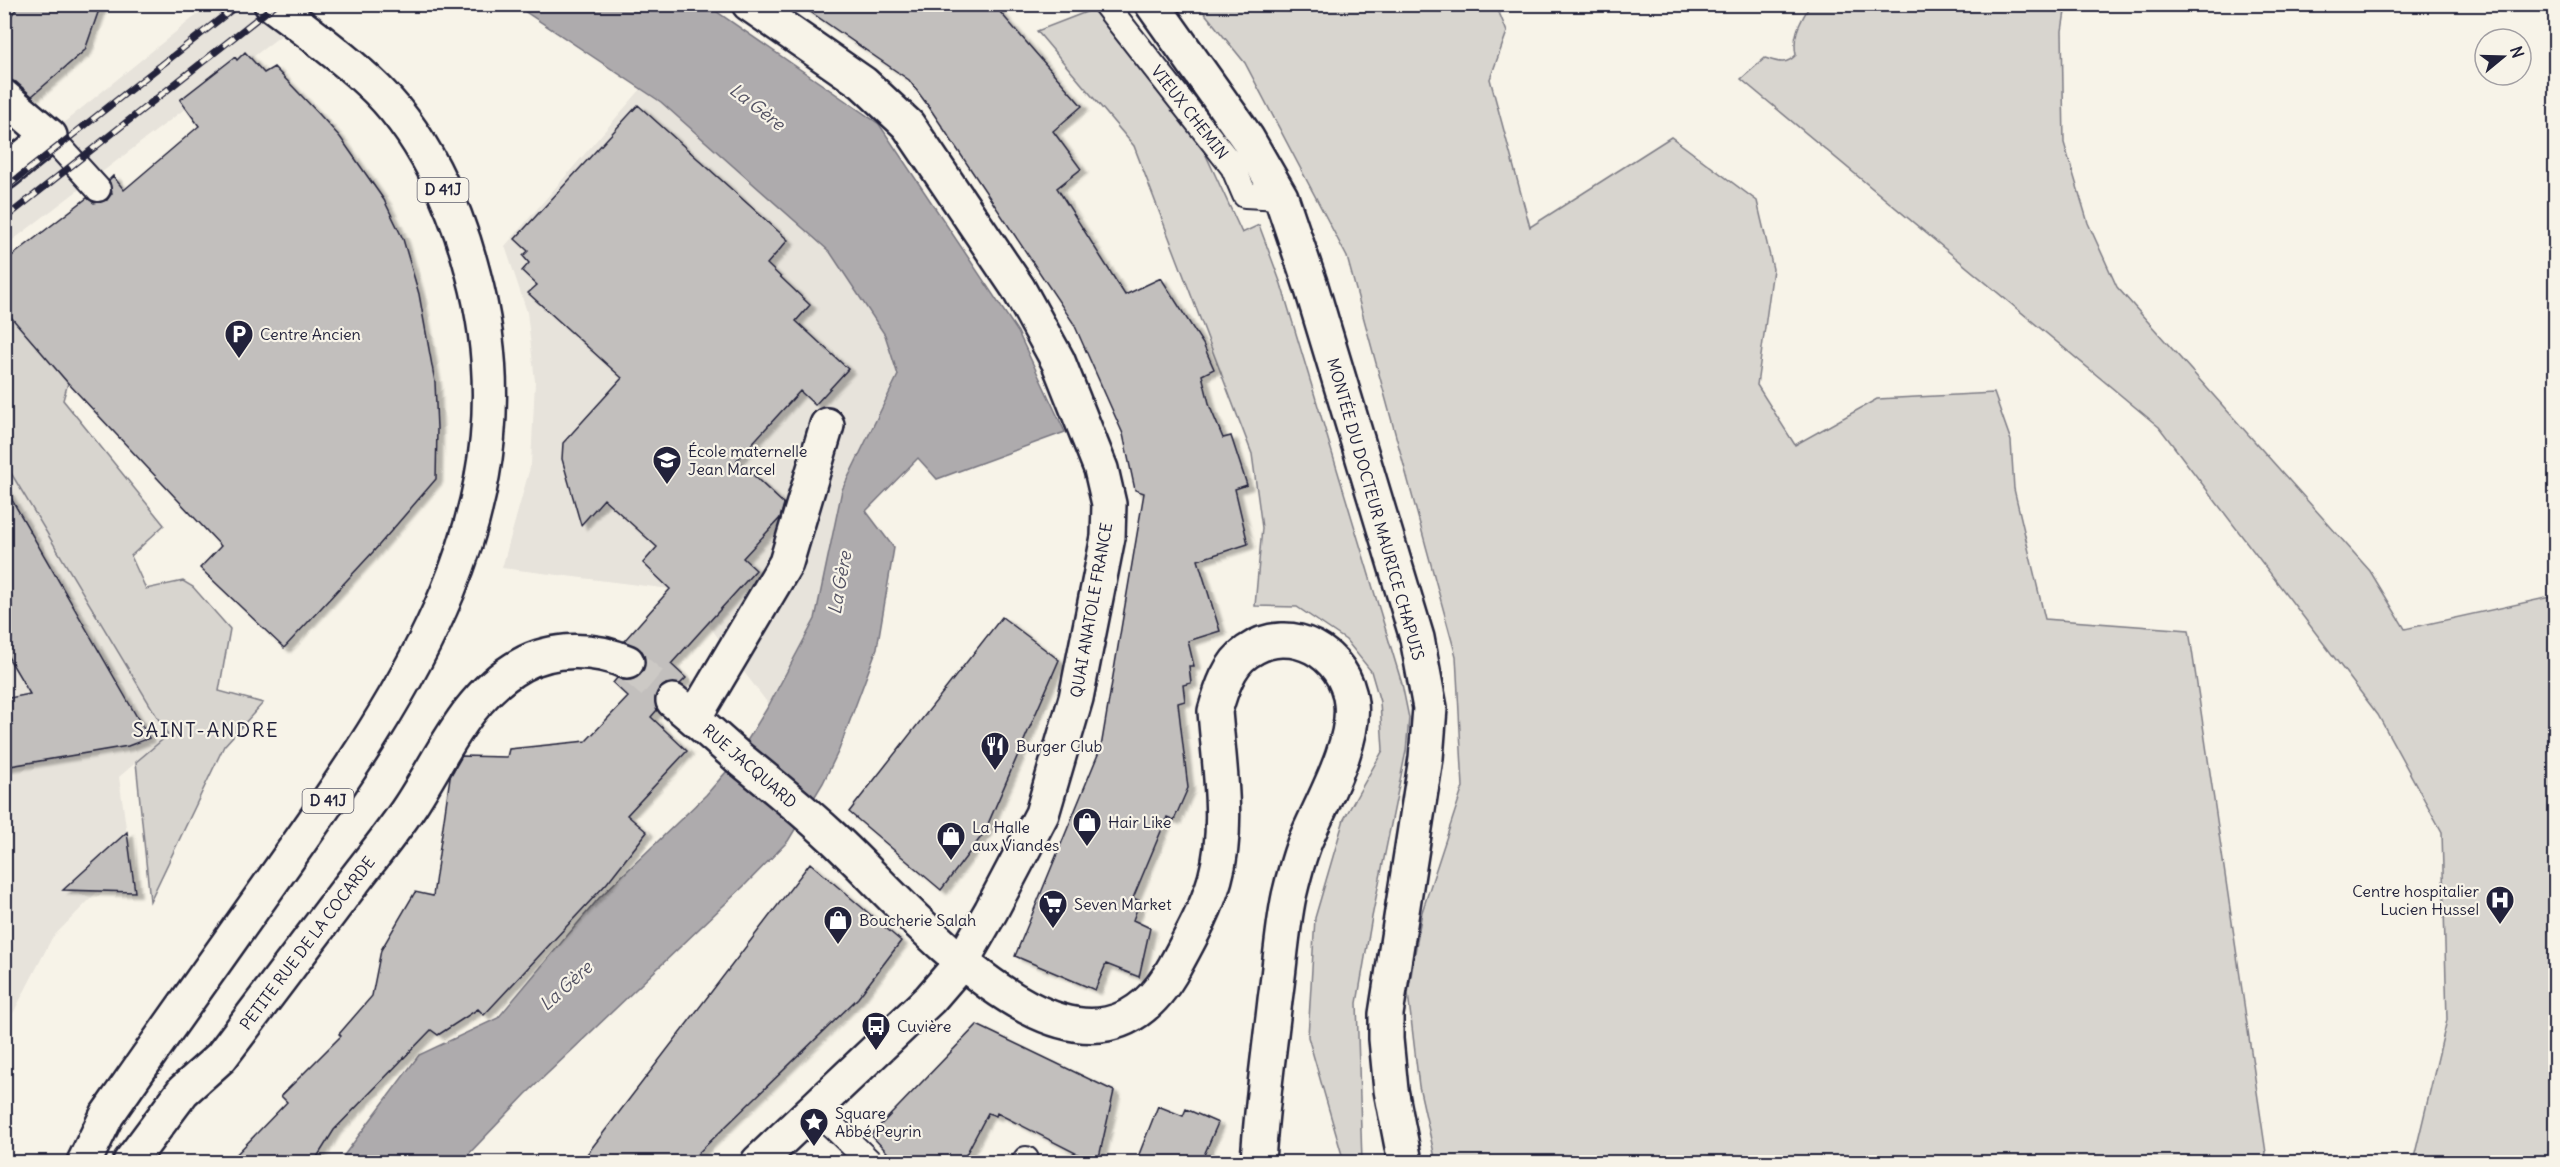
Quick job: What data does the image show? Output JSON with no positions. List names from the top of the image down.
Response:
{
  "streets": {
    "street": [
      "D 41J",
      "MONTÉE DU DOCTEUR MAURICE CHAPUIS",
      "QUAI ANATOLE FRANCE",
      "RUE JACQUARD",
      "PETITE RUE DE LA COCARDE"
    ],
    "lane": ["VIEUX CHEMIN"]
  },
  "crossings": [
    ["VIEUX CHEMIN", "MONTÉE DU DOCTEUR MAURICE CHAPUIS"],
    ["QUAI ANATOLE FRANCE", "RUE JACQUARD"]
  ],
  "districts": ["SAINT-ANDRE"],
  "water": ["La Gère"],
  "places": {
    "parking": ["Centre Ancien"],
    "school or university": ["École maternelle Jean Marcel"],
    "restaurant": ["Burger Club"],
    "shop": ["Hair Like", "La Halle aux Viandes", "Boucherie Salah"],
    "hospital": ["Centre hospitalier Lucien Hussel"],
    "supermarket": ["Seven Market"],
    "bus stop": ["Cuvière"],
    "place": ["Square Abbé Peyrin"]
  },
  "north": "right"
}
